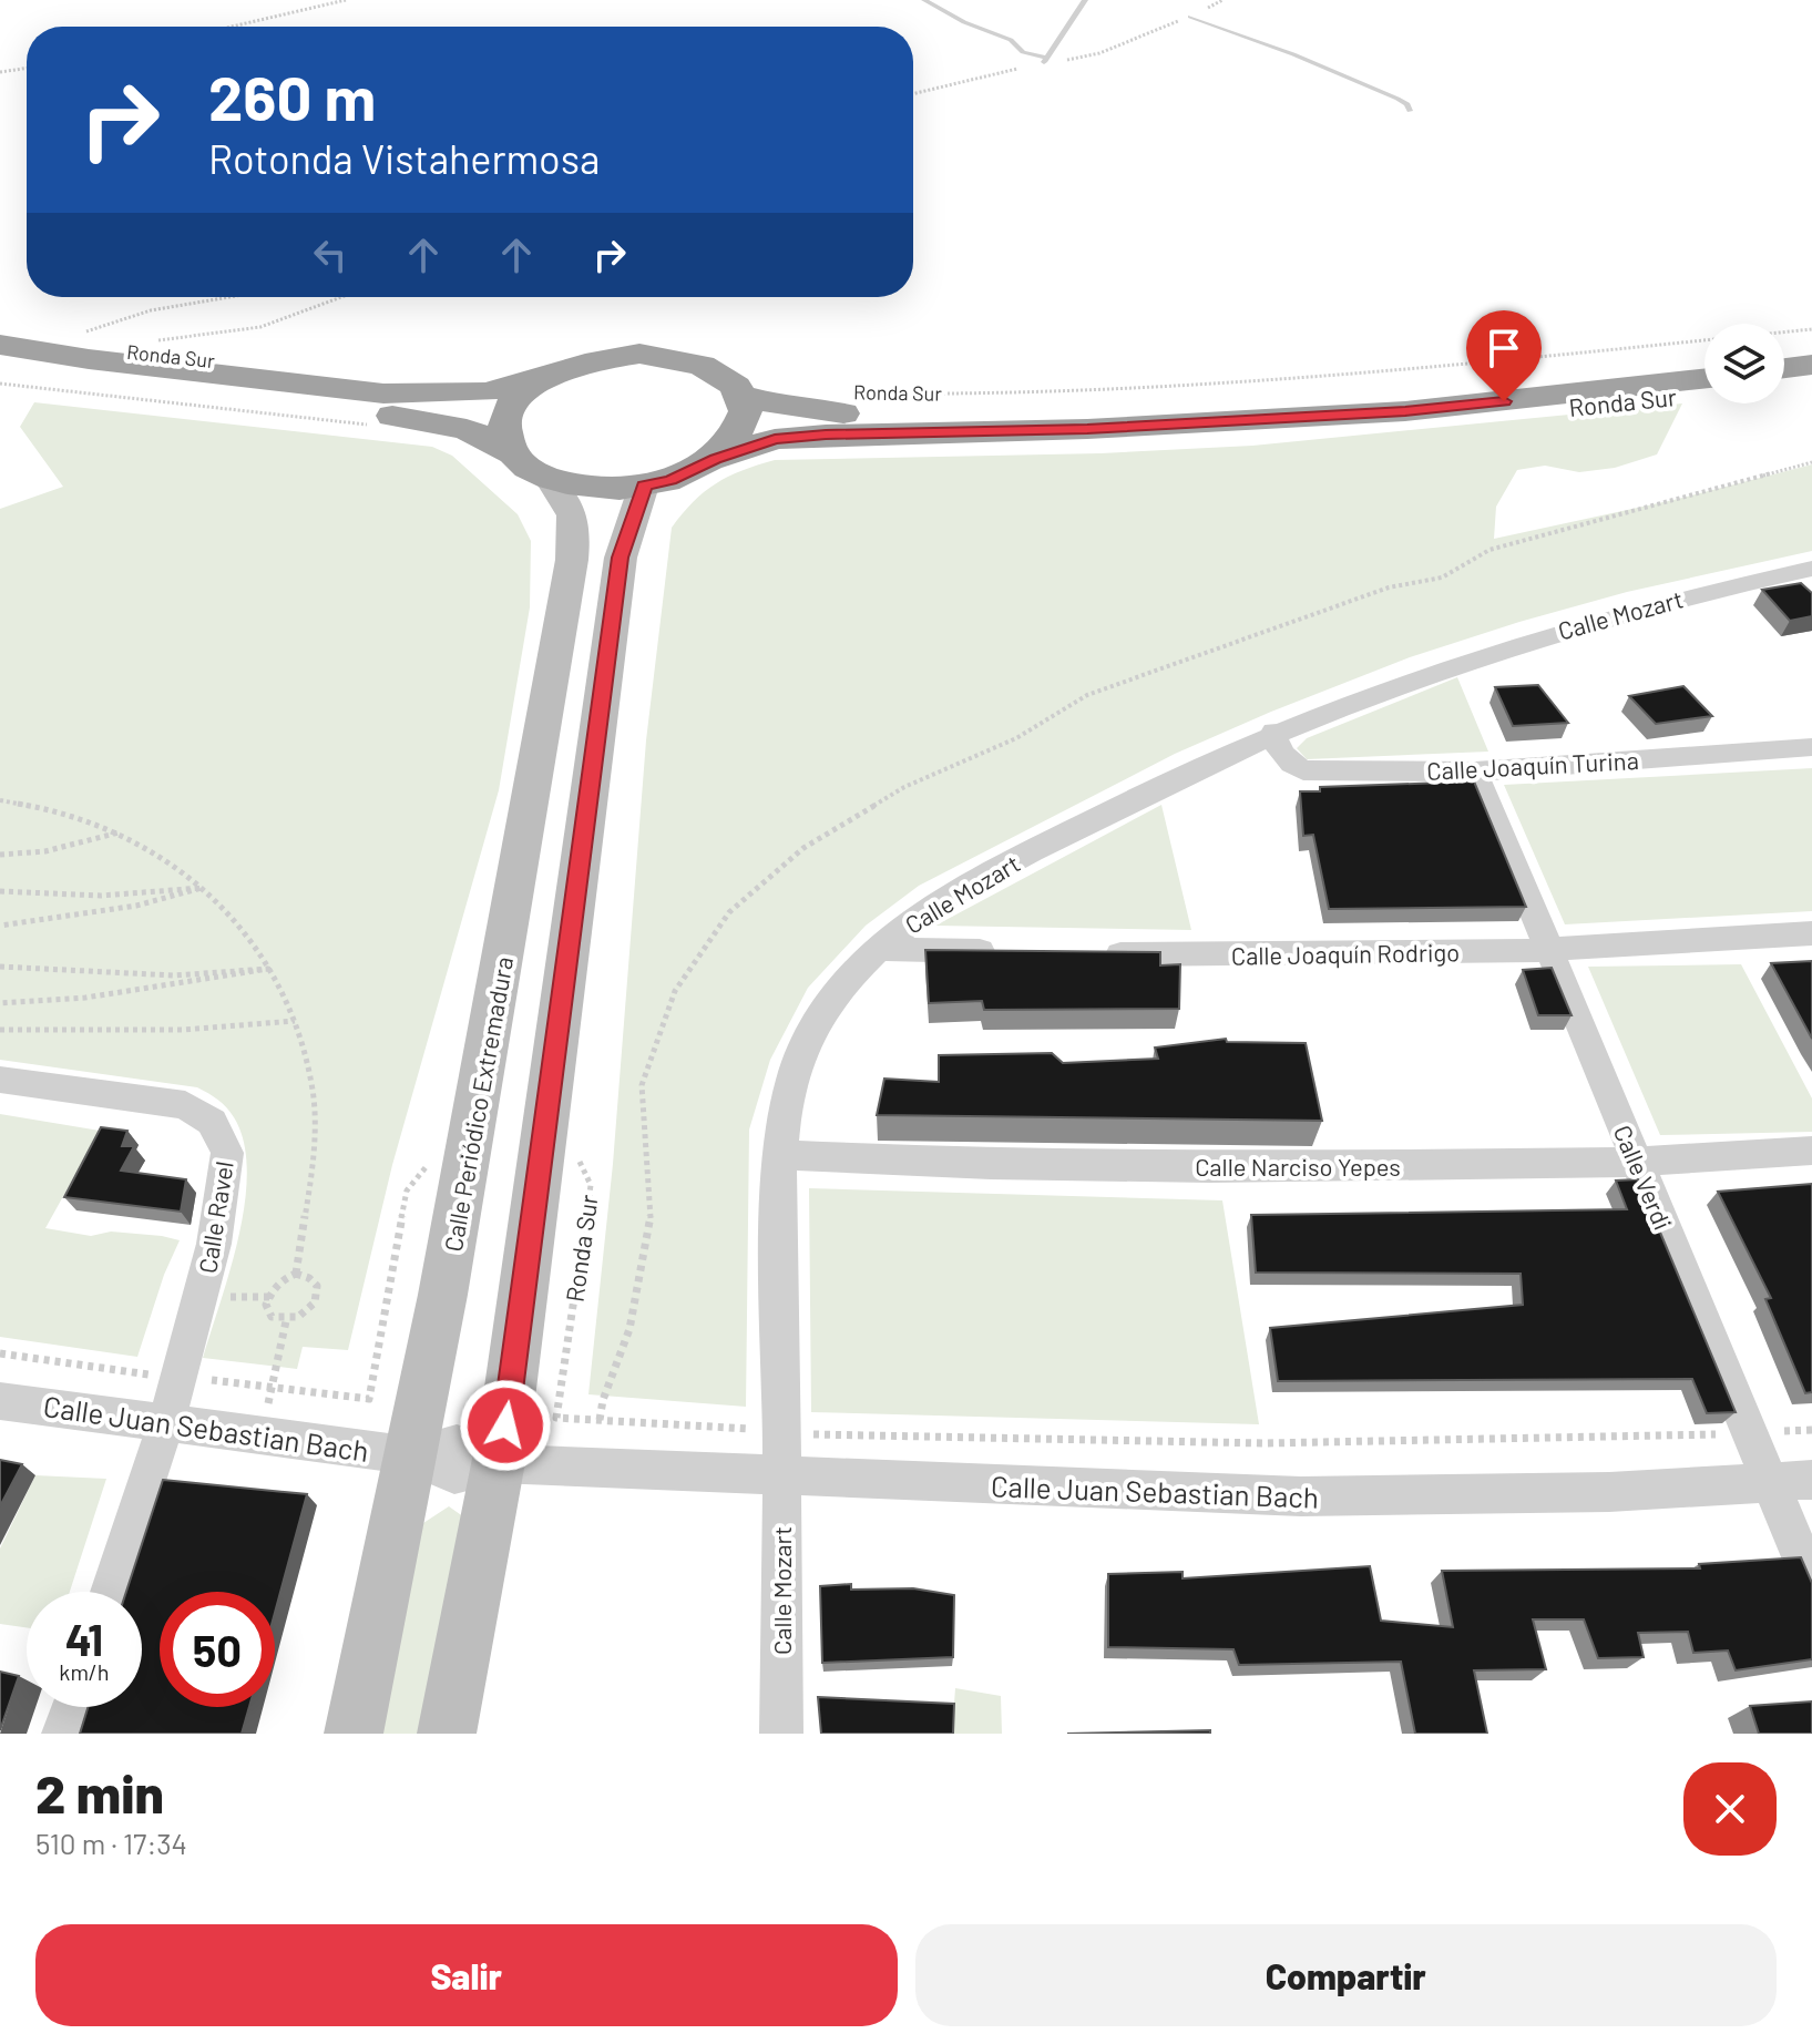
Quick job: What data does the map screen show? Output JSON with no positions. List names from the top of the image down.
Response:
{
  "streets": {
    "highway": ["Ronda Sur"],
    "main road": ["Calle Periódico Extremadura"],
    "street": [
      "Calle Mozart",
      "Calle Joaquín Turina",
      "Calle Joaquín Rodrigo",
      "Calle Narciso Yepes",
      "Calle Verdi",
      "Calle Ravel",
      "Calle Juan Sebastian Bach"
    ]
  },
  "crossings": [
    ["Ronda Sur", "Calle Periódico Extremadura"],
    ["Calle Mozart", "Calle Joaquín Turina"],
    ["Calle Mozart", "Calle Narciso Yepes"],
    ["Calle Mozart", "Calle Juan Sebastian Bach"],
    ["Calle Joaquín Turina", "Calle Verdi"],
    ["Calle Joaquín Rodrigo", "Calle Verdi"],
    ["Calle Periódico Extremadura", "Calle Juan Sebastian Bach"],
    ["Calle Narciso Yepes", "Calle Verdi"],
    ["Calle Verdi", "Calle Juan Sebastian Bach"],
    ["Calle Ravel", "Calle Juan Sebastian Bach"]
  ],
  "page": {
    "turn": ["260 m", "Rotonda Vistahermosa"],
    "speed": "41 km/h",
    "limit": "50",
    "heading": ["2 min", "510 m · 17:34"],
    "buttons": ["Salir", "Compartir"]
  }
}
